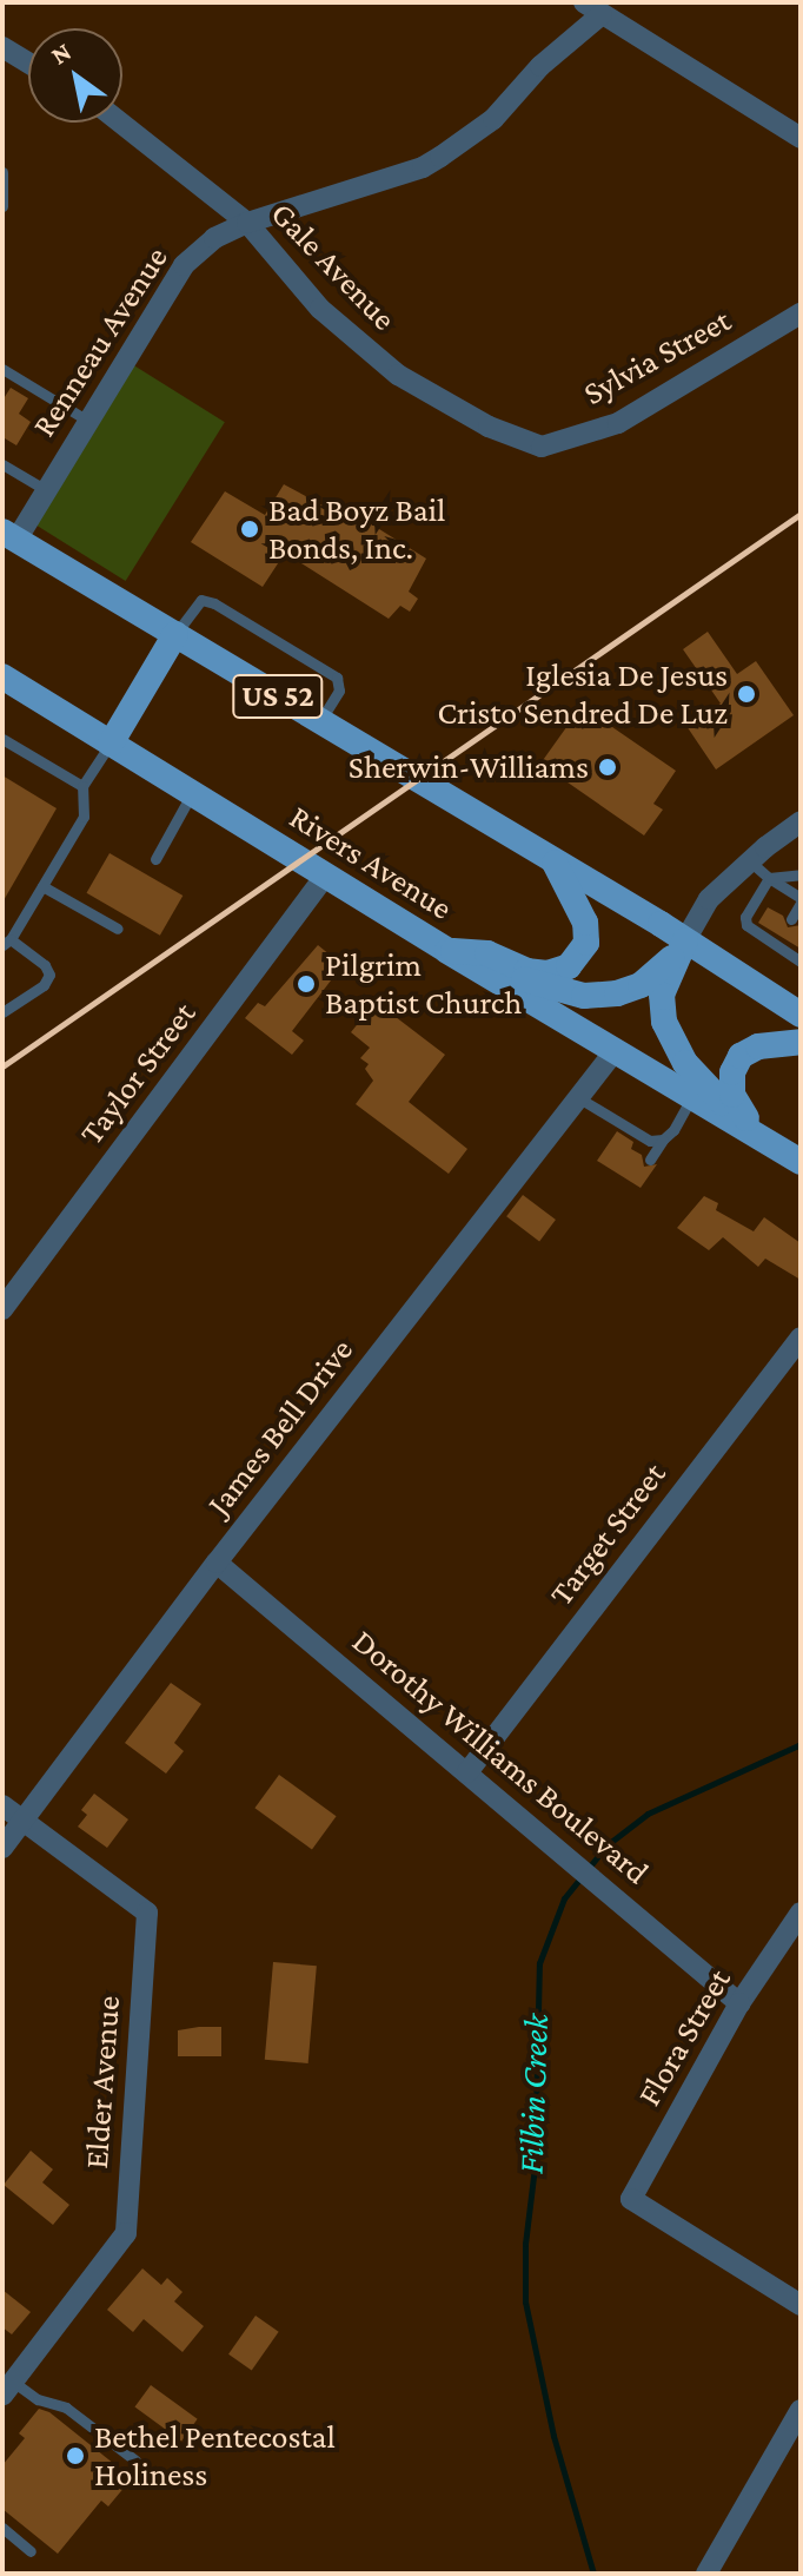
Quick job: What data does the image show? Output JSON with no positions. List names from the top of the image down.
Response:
{
  "streets": {
    "main road": ["US 52", "Rivers Avenue"],
    "street": [
      "Gale Avenue",
      "Renneau Avenue",
      "Sylvia Street",
      "Taylor Street",
      "James Bell Drive",
      "Target Street",
      "Dorothy Williams Boulevard",
      "Flora Street",
      "Elder Avenue"
    ]
  },
  "crossings": [
    ["Gale Avenue", "Renneau Avenue"],
    ["Gale Avenue", "Sylvia Street"],
    ["Renneau Avenue", "US 52"],
    ["Rivers Avenue", "Taylor Street"],
    ["Rivers Avenue", "James Bell Drive"],
    ["James Bell Drive", "Dorothy Williams Boulevard"],
    ["James Bell Drive", "Elder Avenue"],
    ["Target Street", "Dorothy Williams Boulevard"],
    ["Dorothy Williams Boulevard", "Flora Street"]
  ],
  "water": ["Filbin Creek"],
  "places": [
    "Bad Boyz Bail Bonds, Inc.",
    "Iglesia De Jesus Cristo Sendred De Luz",
    "Sherwin-Williams",
    "Pilgrim Baptist Church",
    "Bethel Pentecostal Holiness"
  ],
  "north": "top left"
}
